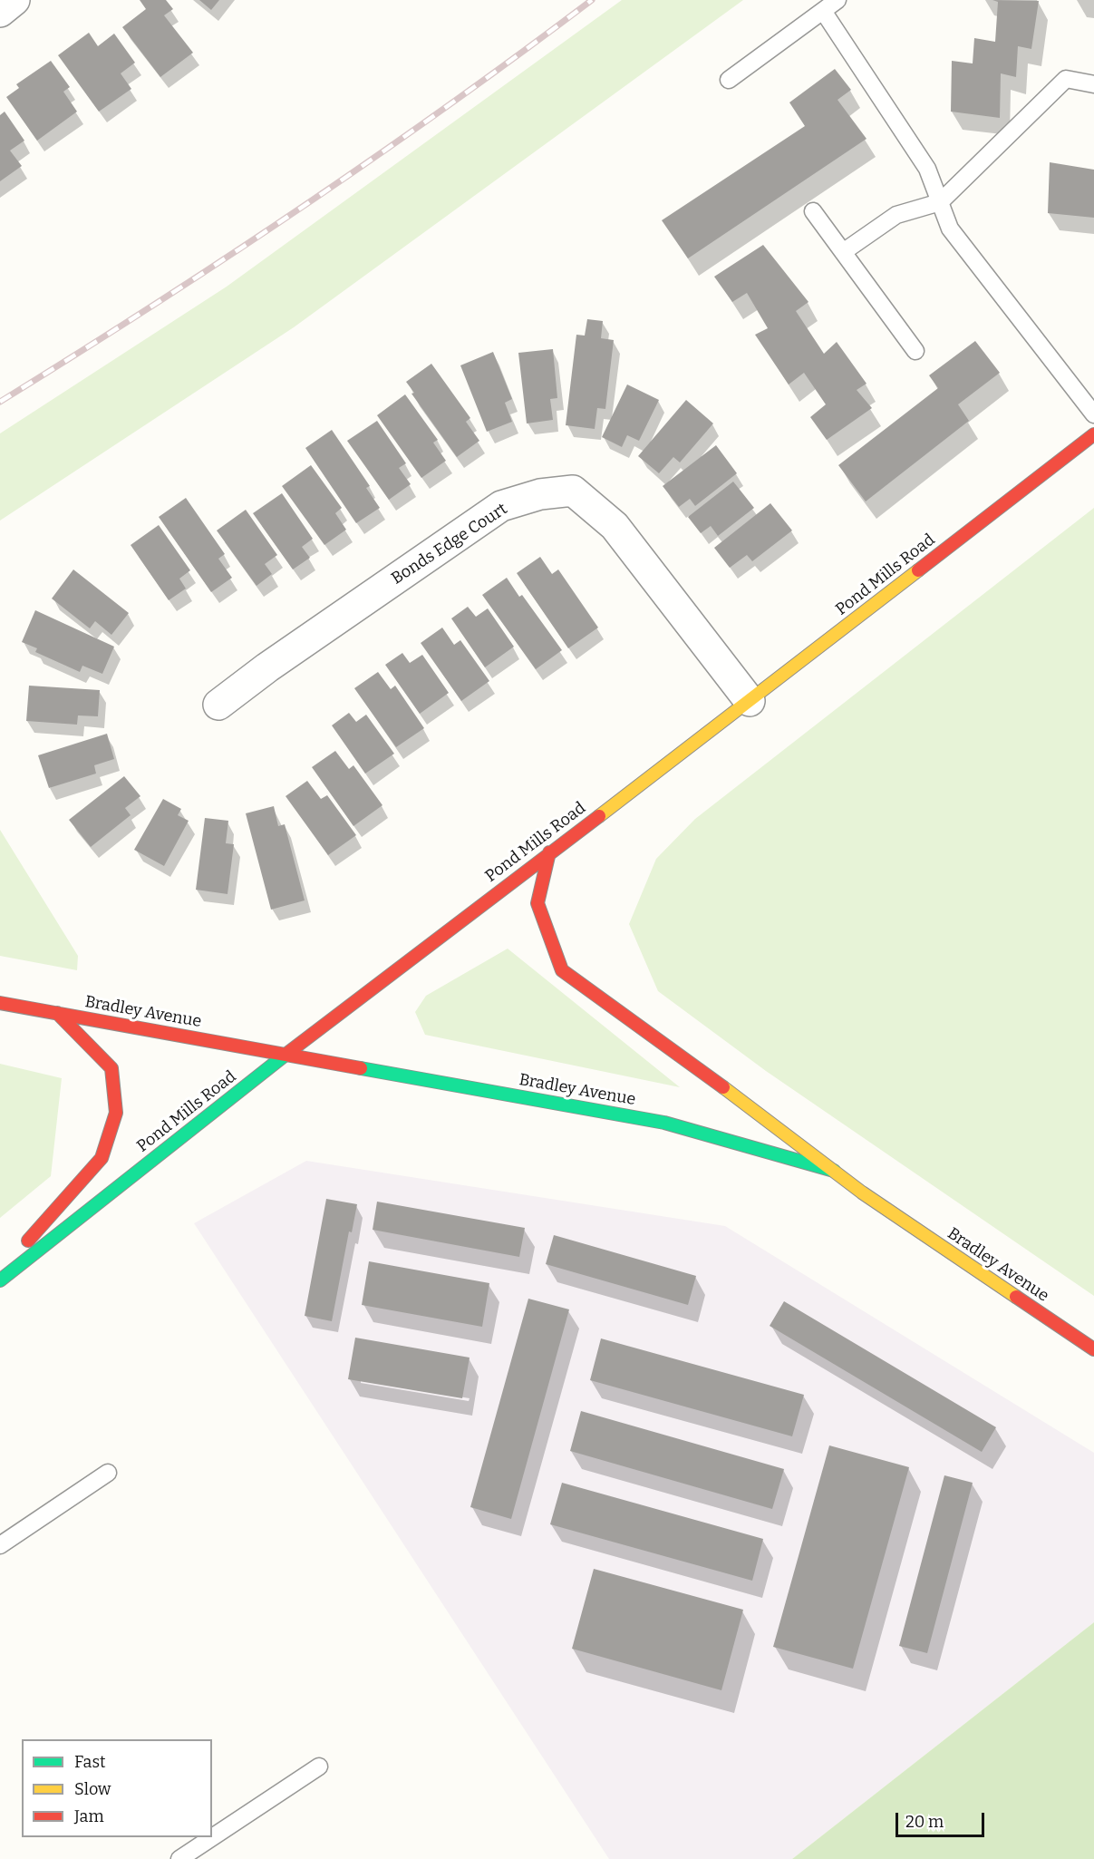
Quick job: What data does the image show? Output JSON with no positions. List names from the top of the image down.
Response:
{
  "streets": {
    "main road": ["Pond Mills Road", "Bradley Avenue"],
    "street": ["Bonds Edge Court"]
  },
  "crossings": [
    ["Bonds Edge Court", "Pond Mills Road"],
    ["Pond Mills Road", "Bradley Avenue"]
  ],
  "legend": ["Fast", "Slow", "Jam"],
  "scale_bar": "20 m"
}
